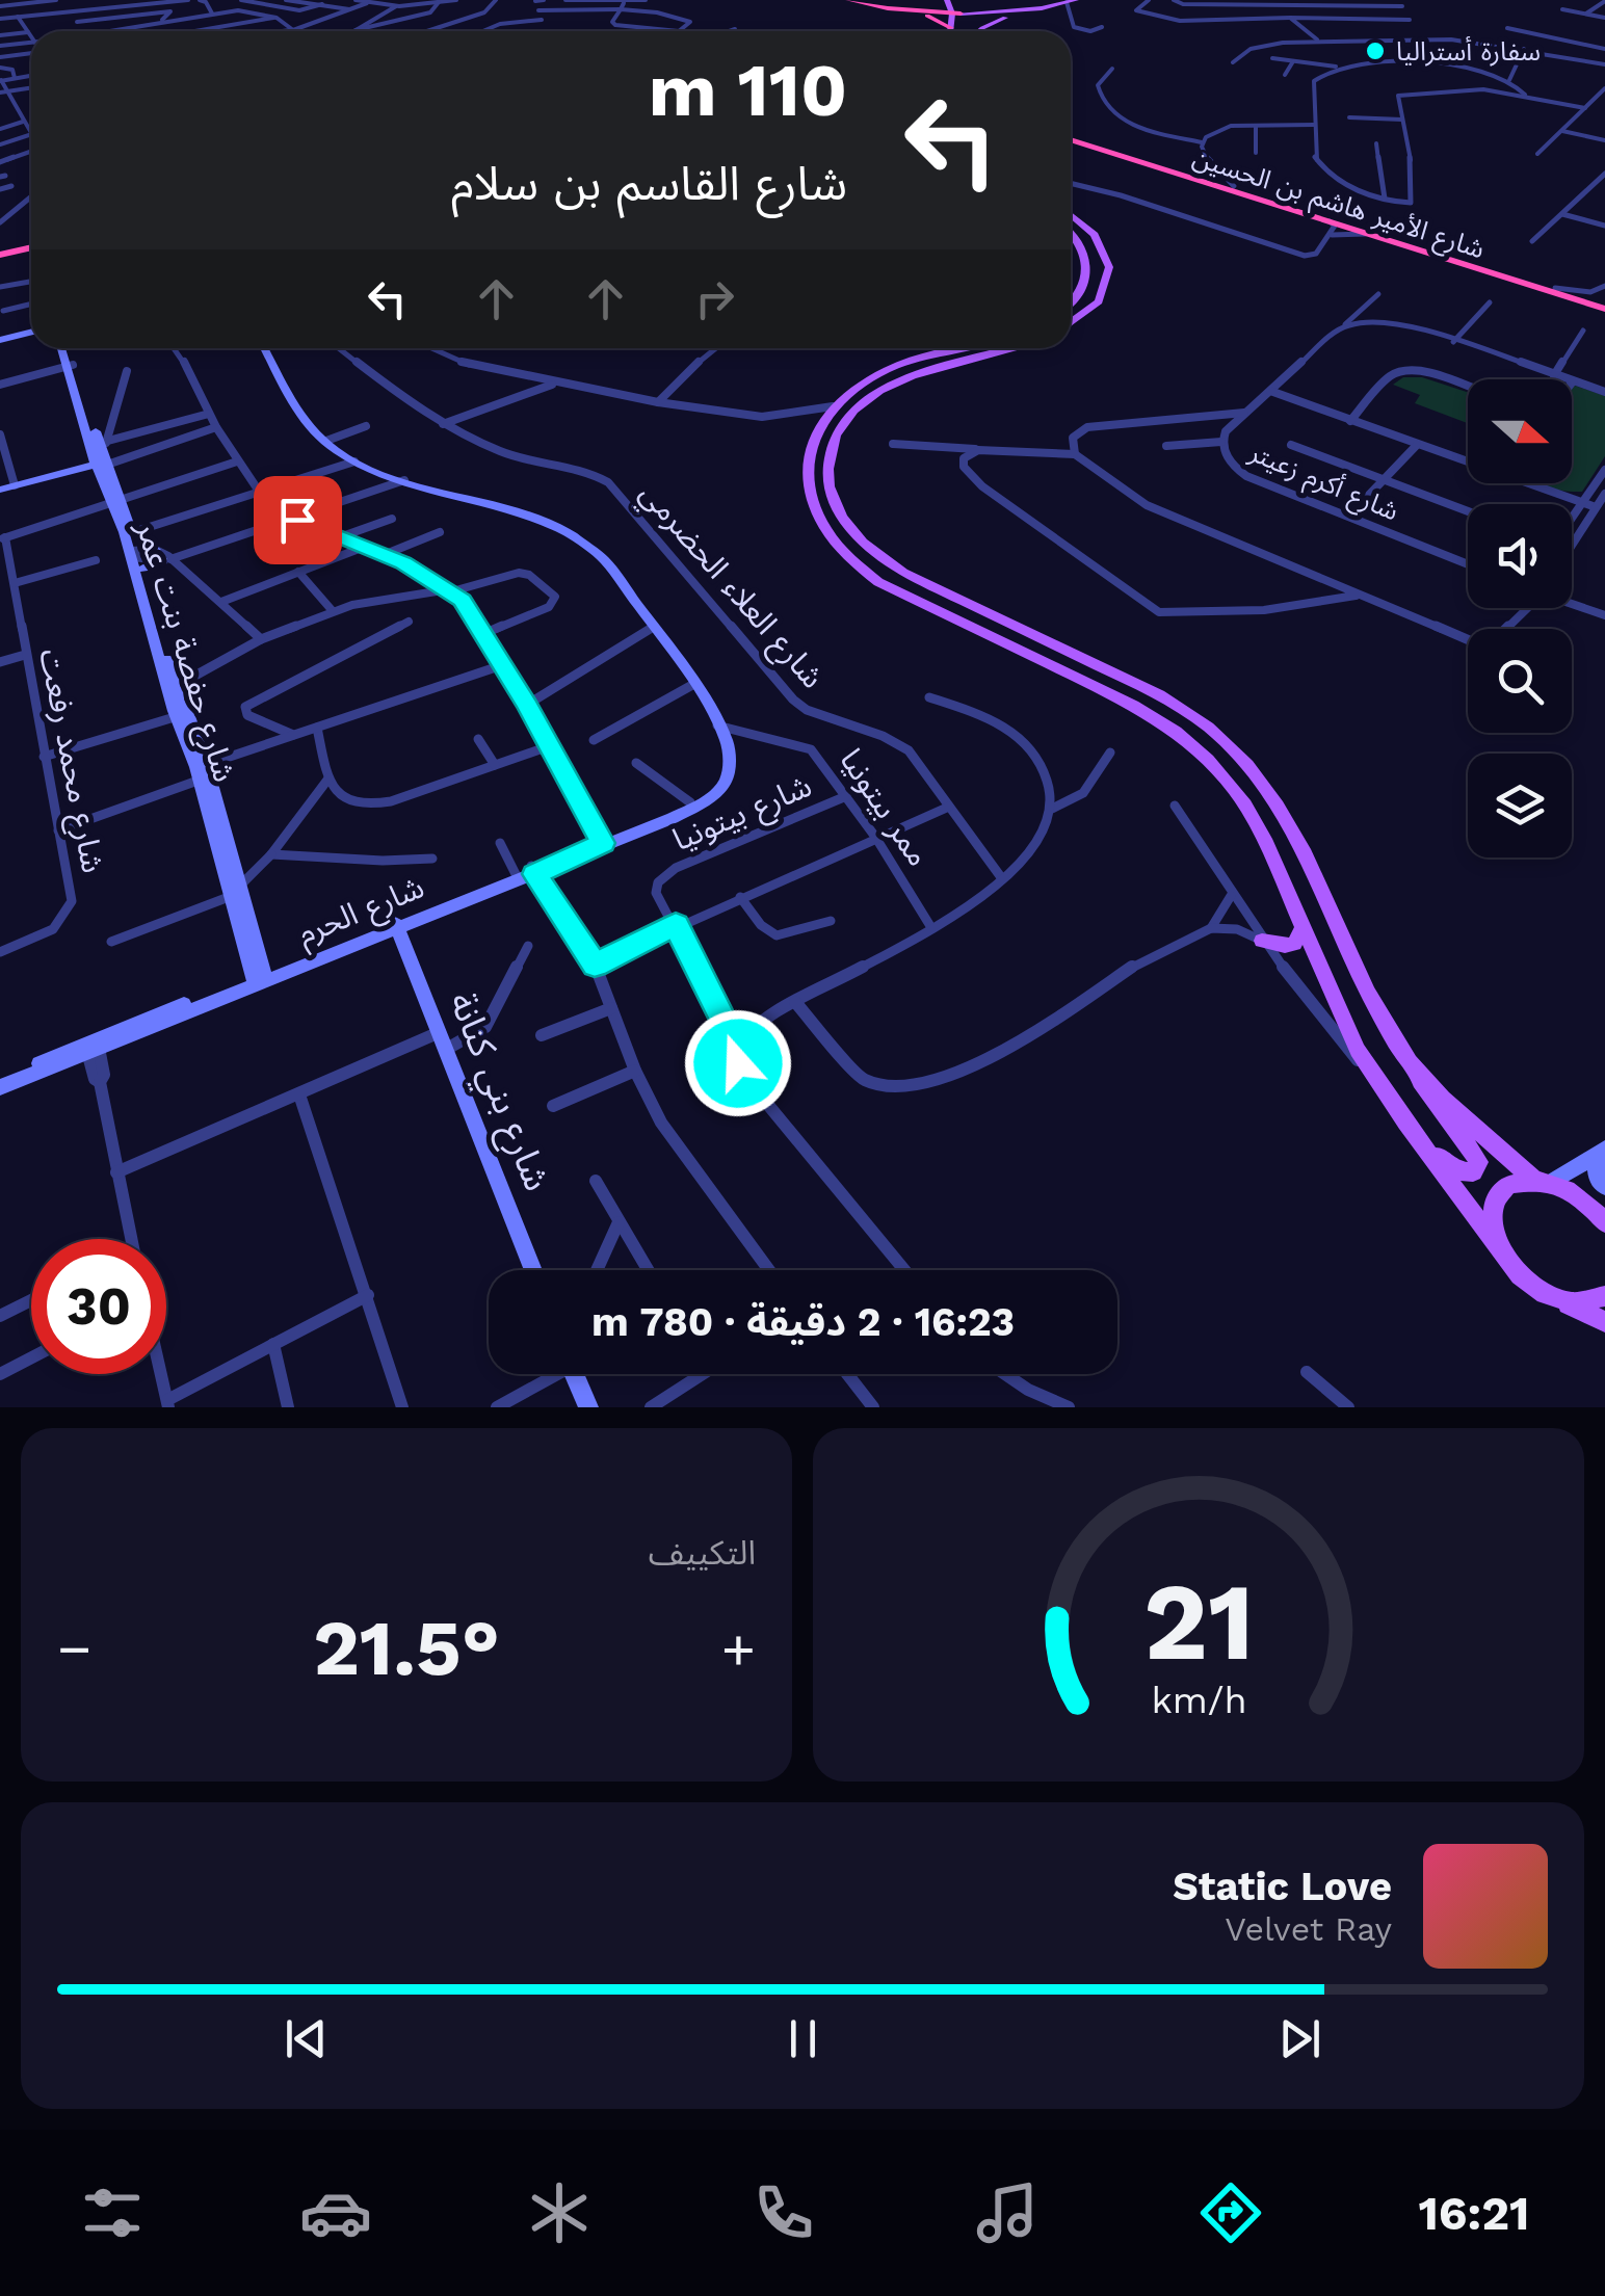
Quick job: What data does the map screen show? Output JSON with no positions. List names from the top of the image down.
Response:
{
  "streets": {
    "highway": ["شارع الأمير هاشم بن الحسين"],
    "street": [
      "شارع أكرم زعيتر",
      "شارع العلاء الحضرمي",
      "شارع حفصة بنت عمر",
      "شارع محمد رفعت",
      "ممر بيتونيا",
      "شارع بيتونيا",
      "شارع الحرم",
      "شارع بني كنانة"
    ]
  },
  "crossings": [
    ["شارع حفصة بنت عمر", "شارع الحرم"],
    ["ممر بيتونيا", "شارع بيتونيا"],
    ["شارع الحرم", "شارع بني كنانة"]
  ],
  "places": ["سفارة أستراليا"],
  "north": "right",
  "page": {
    "turn": ["110 m", "شارع القاسم بن سلام"],
    "limit": "30",
    "trip": "16:23 · 2 دقيقة · 780 m",
    "tile": "التكييف",
    "heat": ["−", "21.5°", "+"],
    "song": ["Static Love", "Velvet Ray"],
    "tabs": "16:21",
    "gauge": ["21", "km/h"]
  }
}
